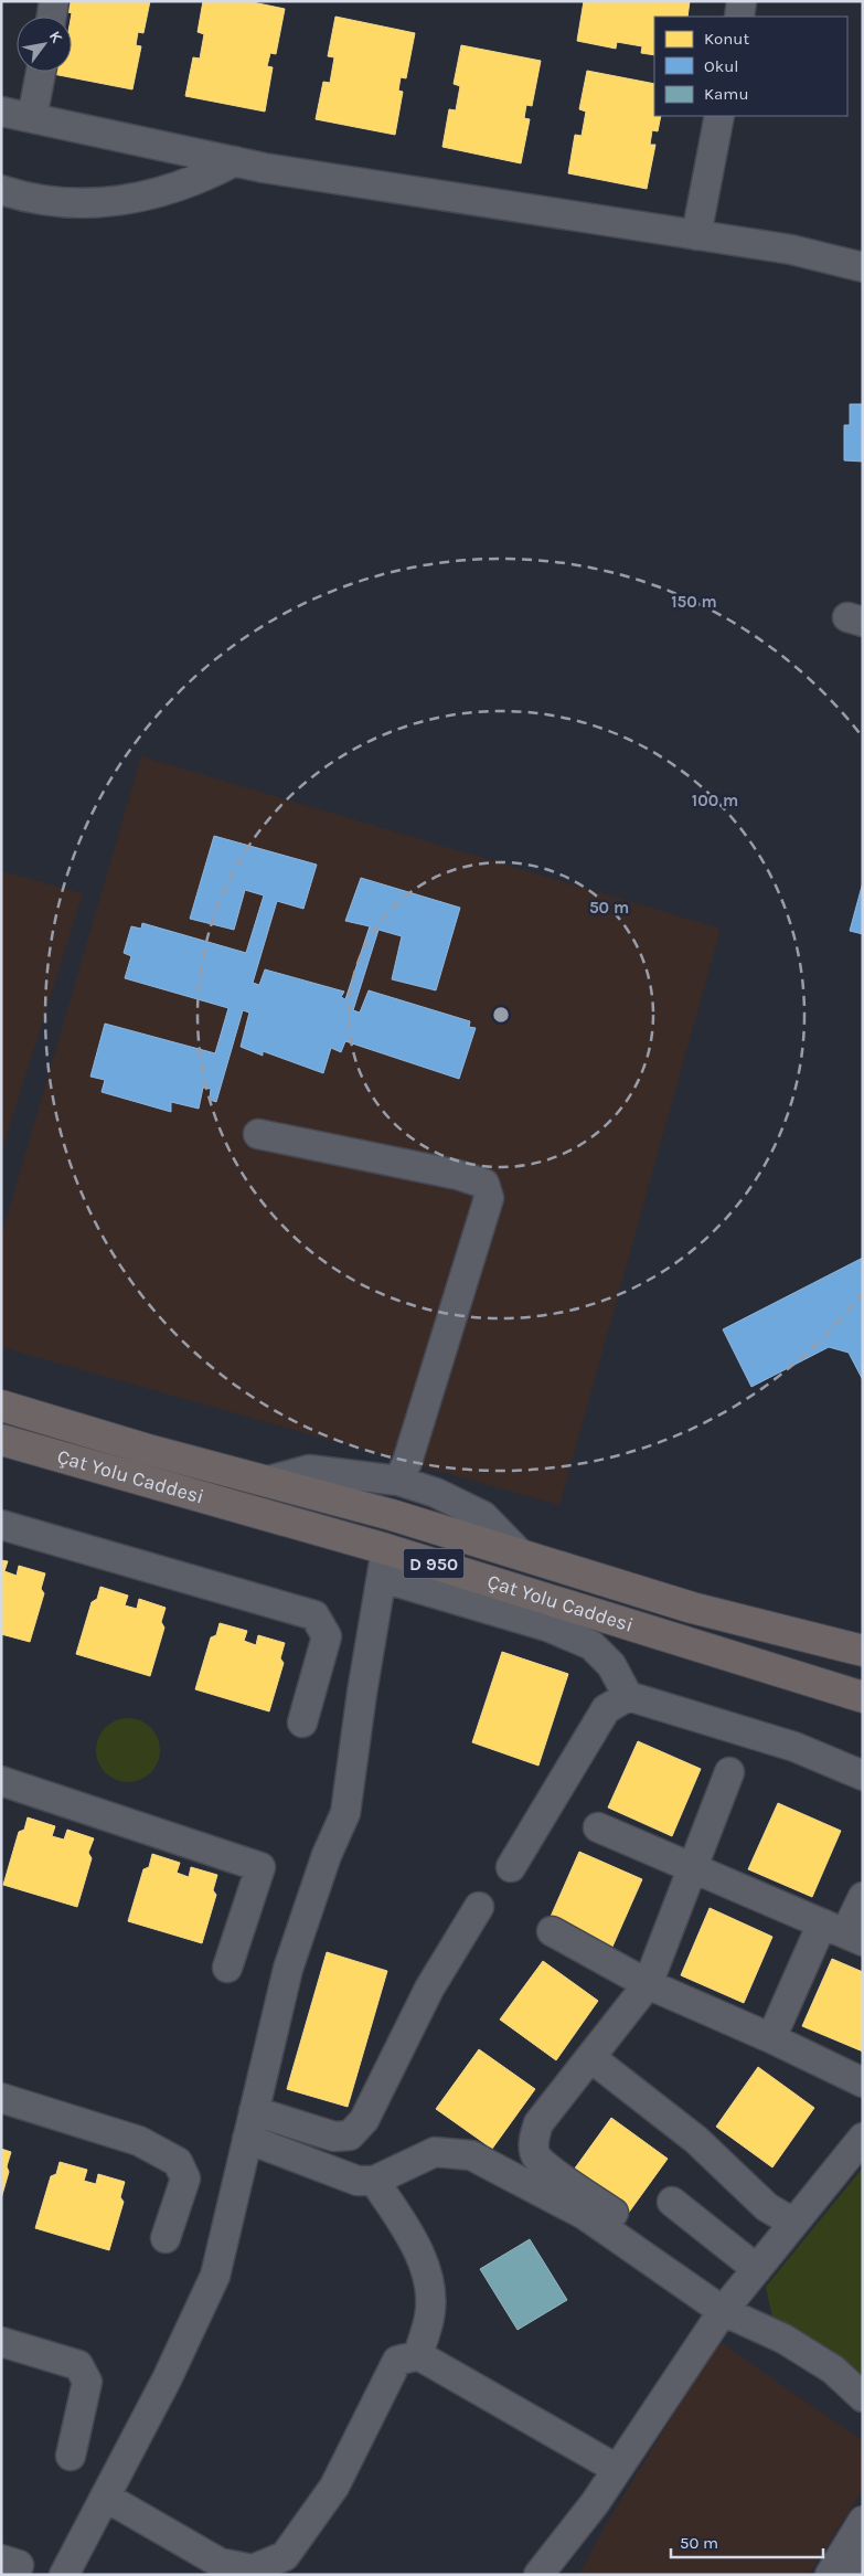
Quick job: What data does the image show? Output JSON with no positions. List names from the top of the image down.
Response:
{
  "streets": {
    "highway": ["Çat Yolu Caddesi", "D 950"]
  },
  "legend": ["Konut", "Okul", "Kamu"],
  "scale_bar": "50 m",
  "north": "top right",
  "rings": ["150 m", "100 m", "50 m"]
}
